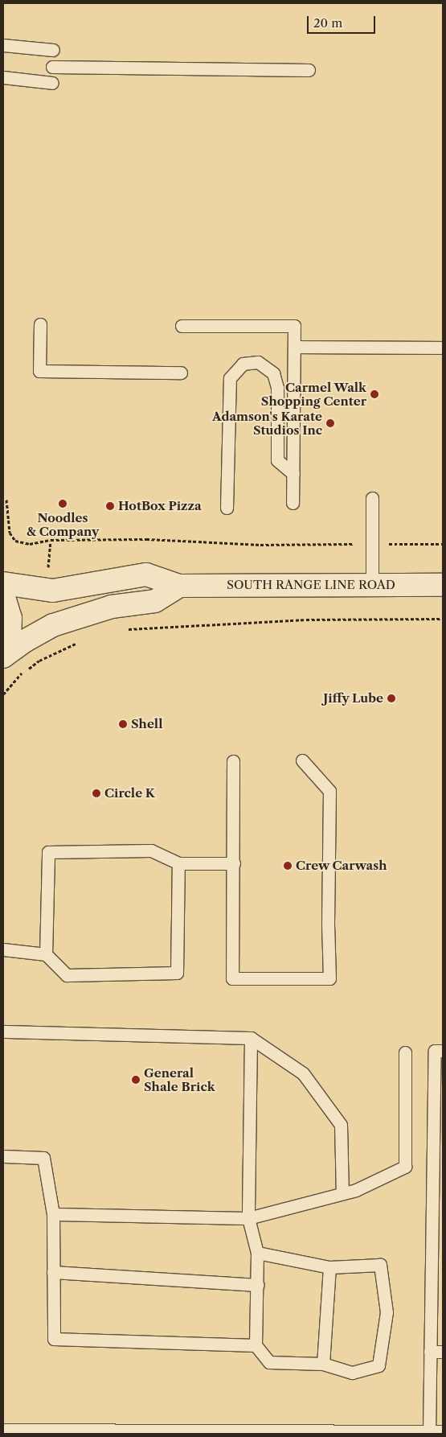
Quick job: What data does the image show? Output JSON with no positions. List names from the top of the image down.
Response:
{
  "streets": {
    "main road": ["SOUTH RANGE LINE ROAD"]
  },
  "places": [
    "Carmel Walk Shopping Center",
    "Adamson's Karate Studios Inc",
    "Noodles & Company",
    "HotBox Pizza",
    "Jiffy Lube",
    "Shell",
    "Circle K",
    "Crew Carwash",
    "General Shale Brick"
  ],
  "scale_bar": "20 m"
}
